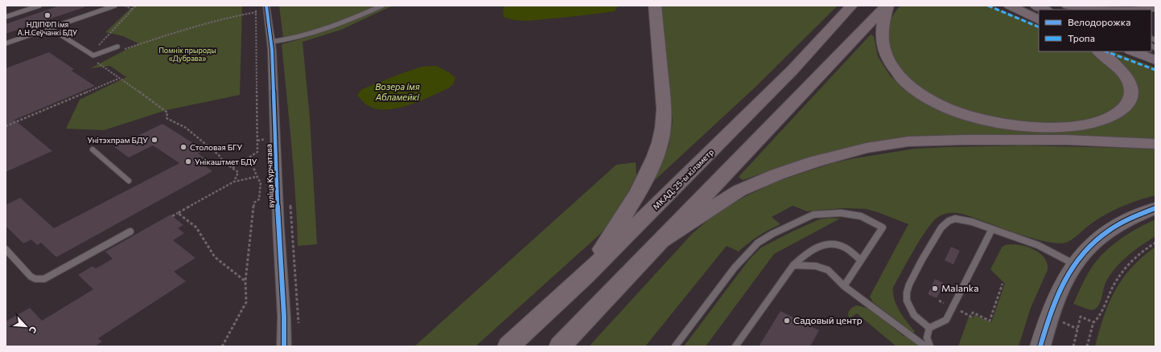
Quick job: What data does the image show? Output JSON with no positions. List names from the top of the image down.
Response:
{
  "streets": {
    "highway": ["МКАД, 25-ы кіламетр"],
    "street": ["вуліца Курчатава"]
  },
  "water": ["Возера імя Абламейкі"],
  "parks": ["Помнік прыроды «Дубрава»"],
  "places": [
    "НДІПФП імя А.Н.Сеўчанкі БДУ",
    "Унітэхпрам БДУ",
    "Столовая БГУ",
    "Унікаштмет БДУ",
    "Malanka",
    "Садовый центр"
  ],
  "legend": ["Велодорожка", "Тропа"],
  "north": "bottom right"
}
